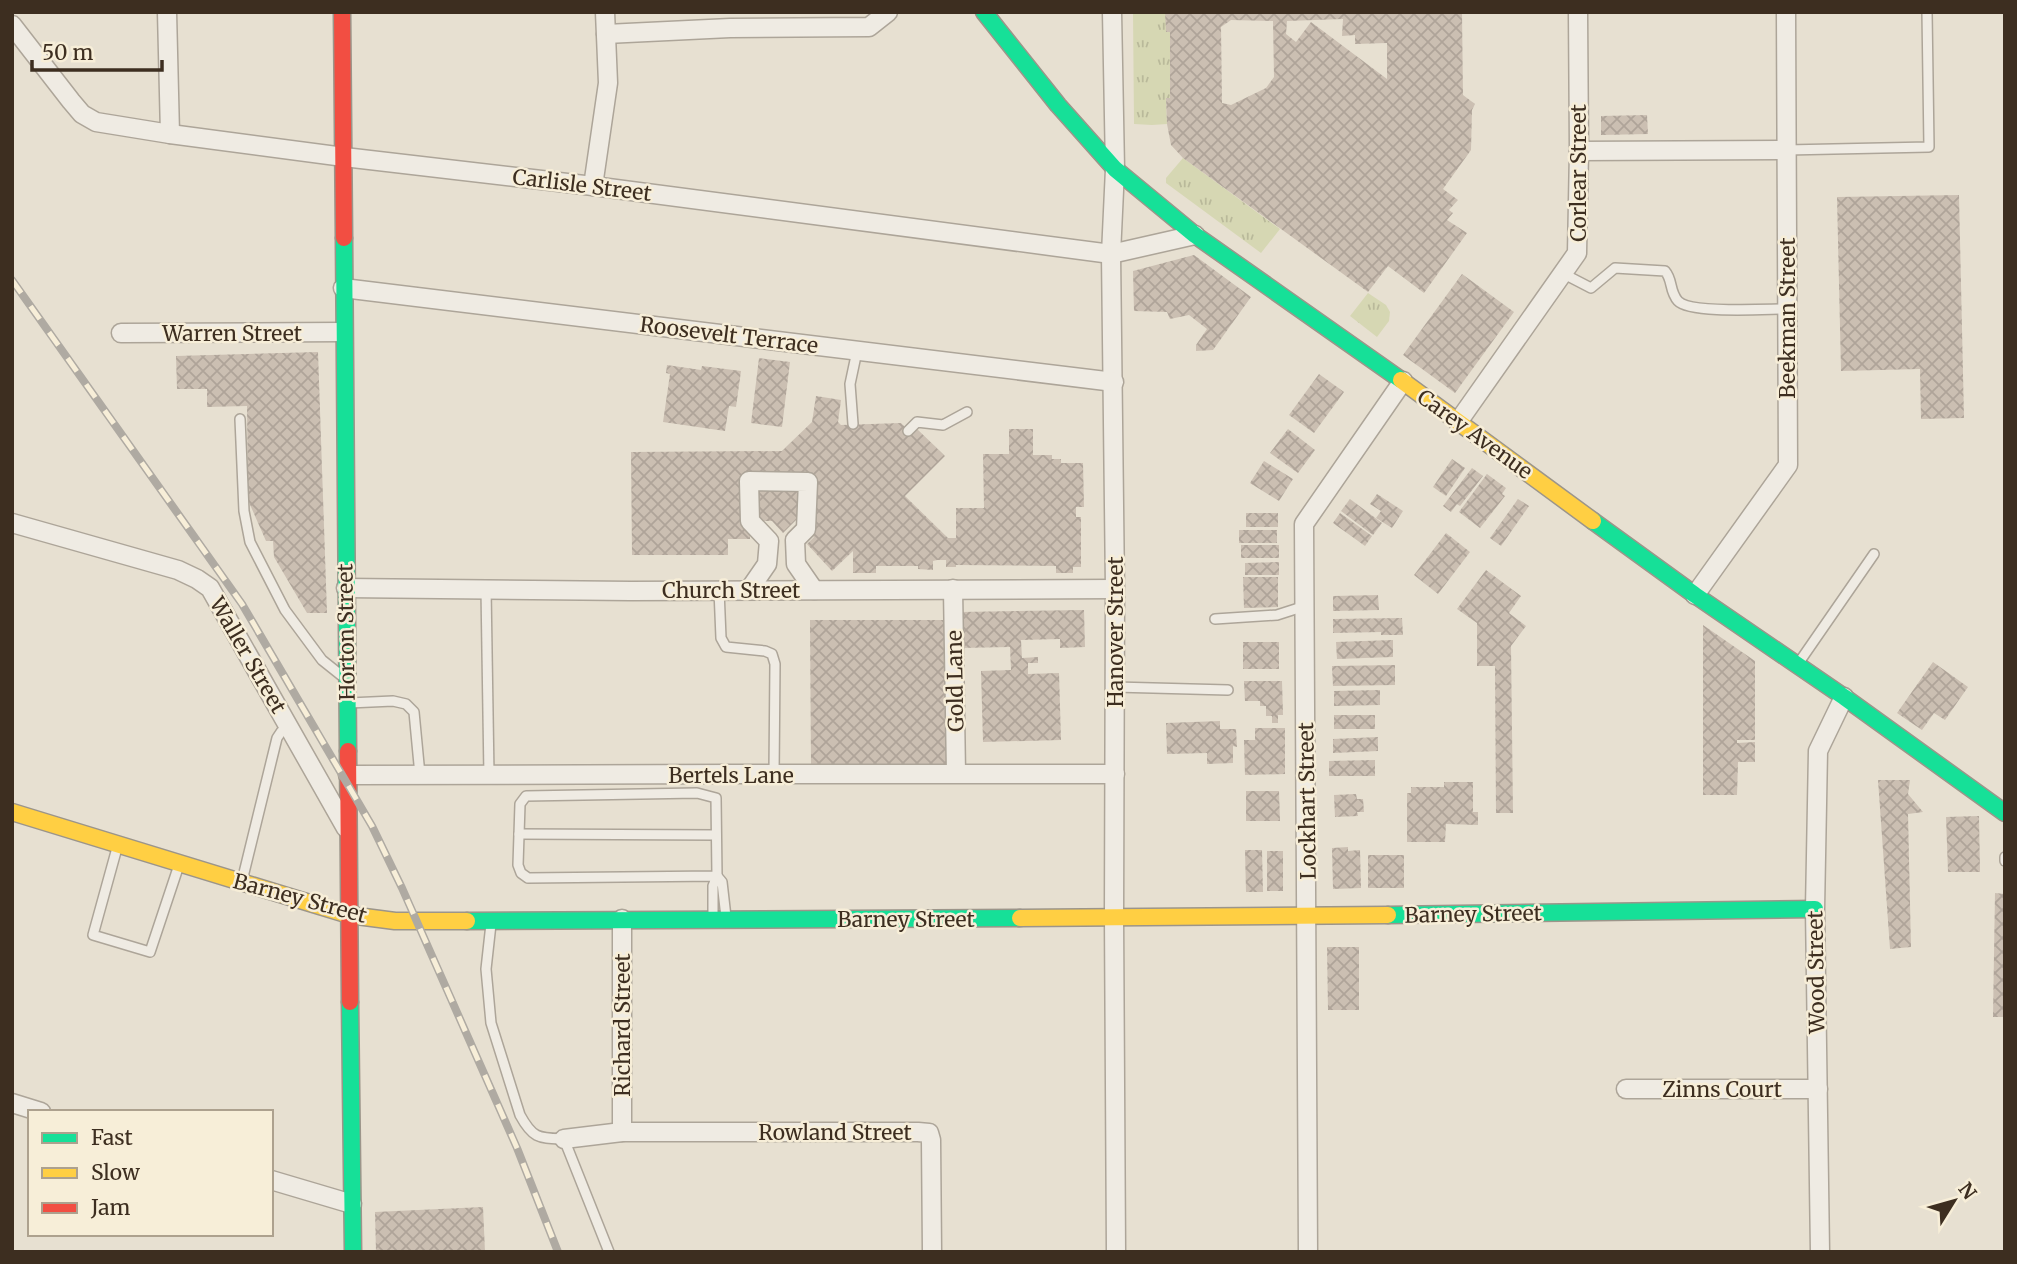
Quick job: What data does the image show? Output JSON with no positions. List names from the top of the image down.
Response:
{
  "streets": {
    "main road": ["Carey Avenue", "Horton Street", "Barney Street"],
    "street": [
      "Corlear Street",
      "Carlisle Street",
      "Beekman Street",
      "Warren Street",
      "Roosevelt Terrace",
      "Church Street",
      "Hanover Street",
      "Waller Street",
      "Gold Lane",
      "Bertels Lane",
      "Lockhart Street",
      "Wood Street",
      "Richard Street",
      "Zinns Court",
      "Rowland Street"
    ]
  },
  "crossings": [
    ["Corlear Street", "Carey Avenue"],
    ["Carlisle Street", "Carey Avenue"],
    ["Carlisle Street", "Horton Street"],
    ["Carlisle Street", "Hanover Street"],
    ["Beekman Street", "Carey Avenue"],
    ["Warren Street", "Horton Street"],
    ["Roosevelt Terrace", "Horton Street"],
    ["Roosevelt Terrace", "Hanover Street"],
    ["Carey Avenue", "Hanover Street"],
    ["Carey Avenue", "Lockhart Street"],
    ["Carey Avenue", "Wood Street"],
    ["Church Street", "Horton Street"],
    ["Church Street", "Hanover Street"],
    ["Church Street", "Gold Lane"],
    ["Horton Street", "Waller Street"],
    ["Horton Street", "Bertels Lane"],
    ["Horton Street", "Barney Street"],
    ["Hanover Street", "Bertels Lane"],
    ["Hanover Street", "Barney Street"],
    ["Gold Lane", "Bertels Lane"],
    ["Lockhart Street", "Barney Street"],
    ["Barney Street", "Wood Street"],
    ["Barney Street", "Richard Street"],
    ["Wood Street", "Zinns Court"],
    ["Richard Street", "Rowland Street"]
  ],
  "legend": ["Fast", "Slow", "Jam"],
  "scale_bar": "50 m",
  "north": "top right"
}
